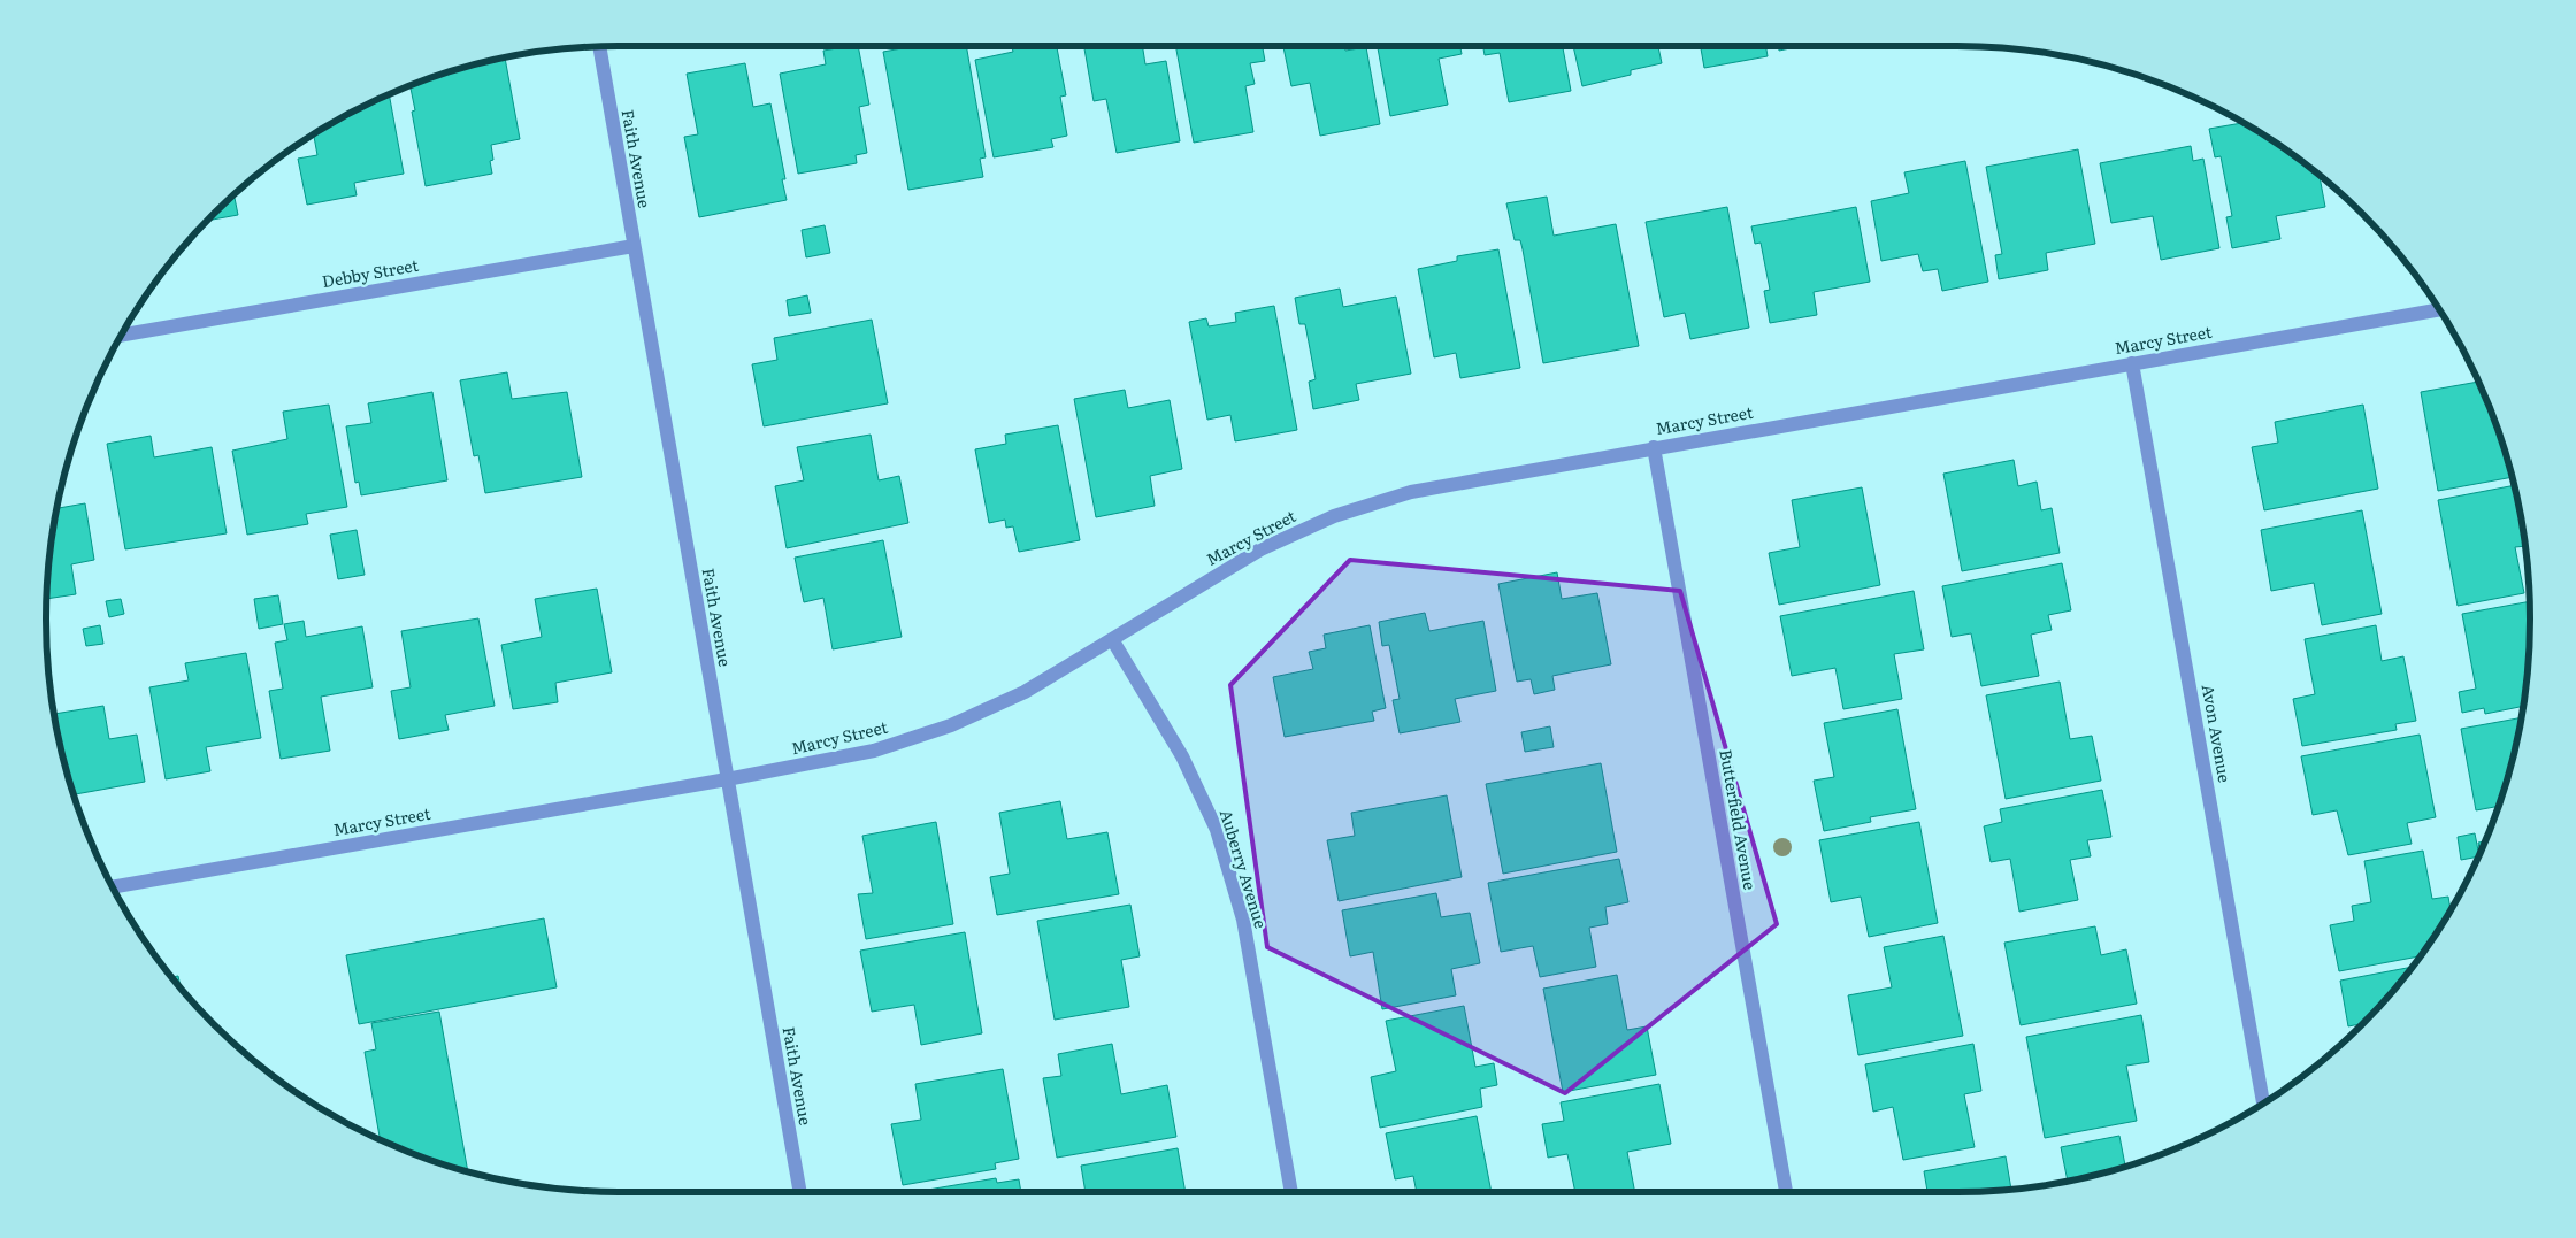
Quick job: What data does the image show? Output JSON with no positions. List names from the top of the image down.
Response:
{
  "streets": {
    "street": [
      "Faith Avenue",
      "Debby Street",
      "Marcy Street",
      "Avon Avenue",
      "Butterfield Avenue",
      "Auberry Avenue"
    ]
  },
  "crossings": [
    ["Faith Avenue", "Debby Street"],
    ["Faith Avenue", "Marcy Street"],
    ["Marcy Street", "Avon Avenue"],
    ["Marcy Street", "Butterfield Avenue"],
    ["Marcy Street", "Auberry Avenue"]
  ]
}
